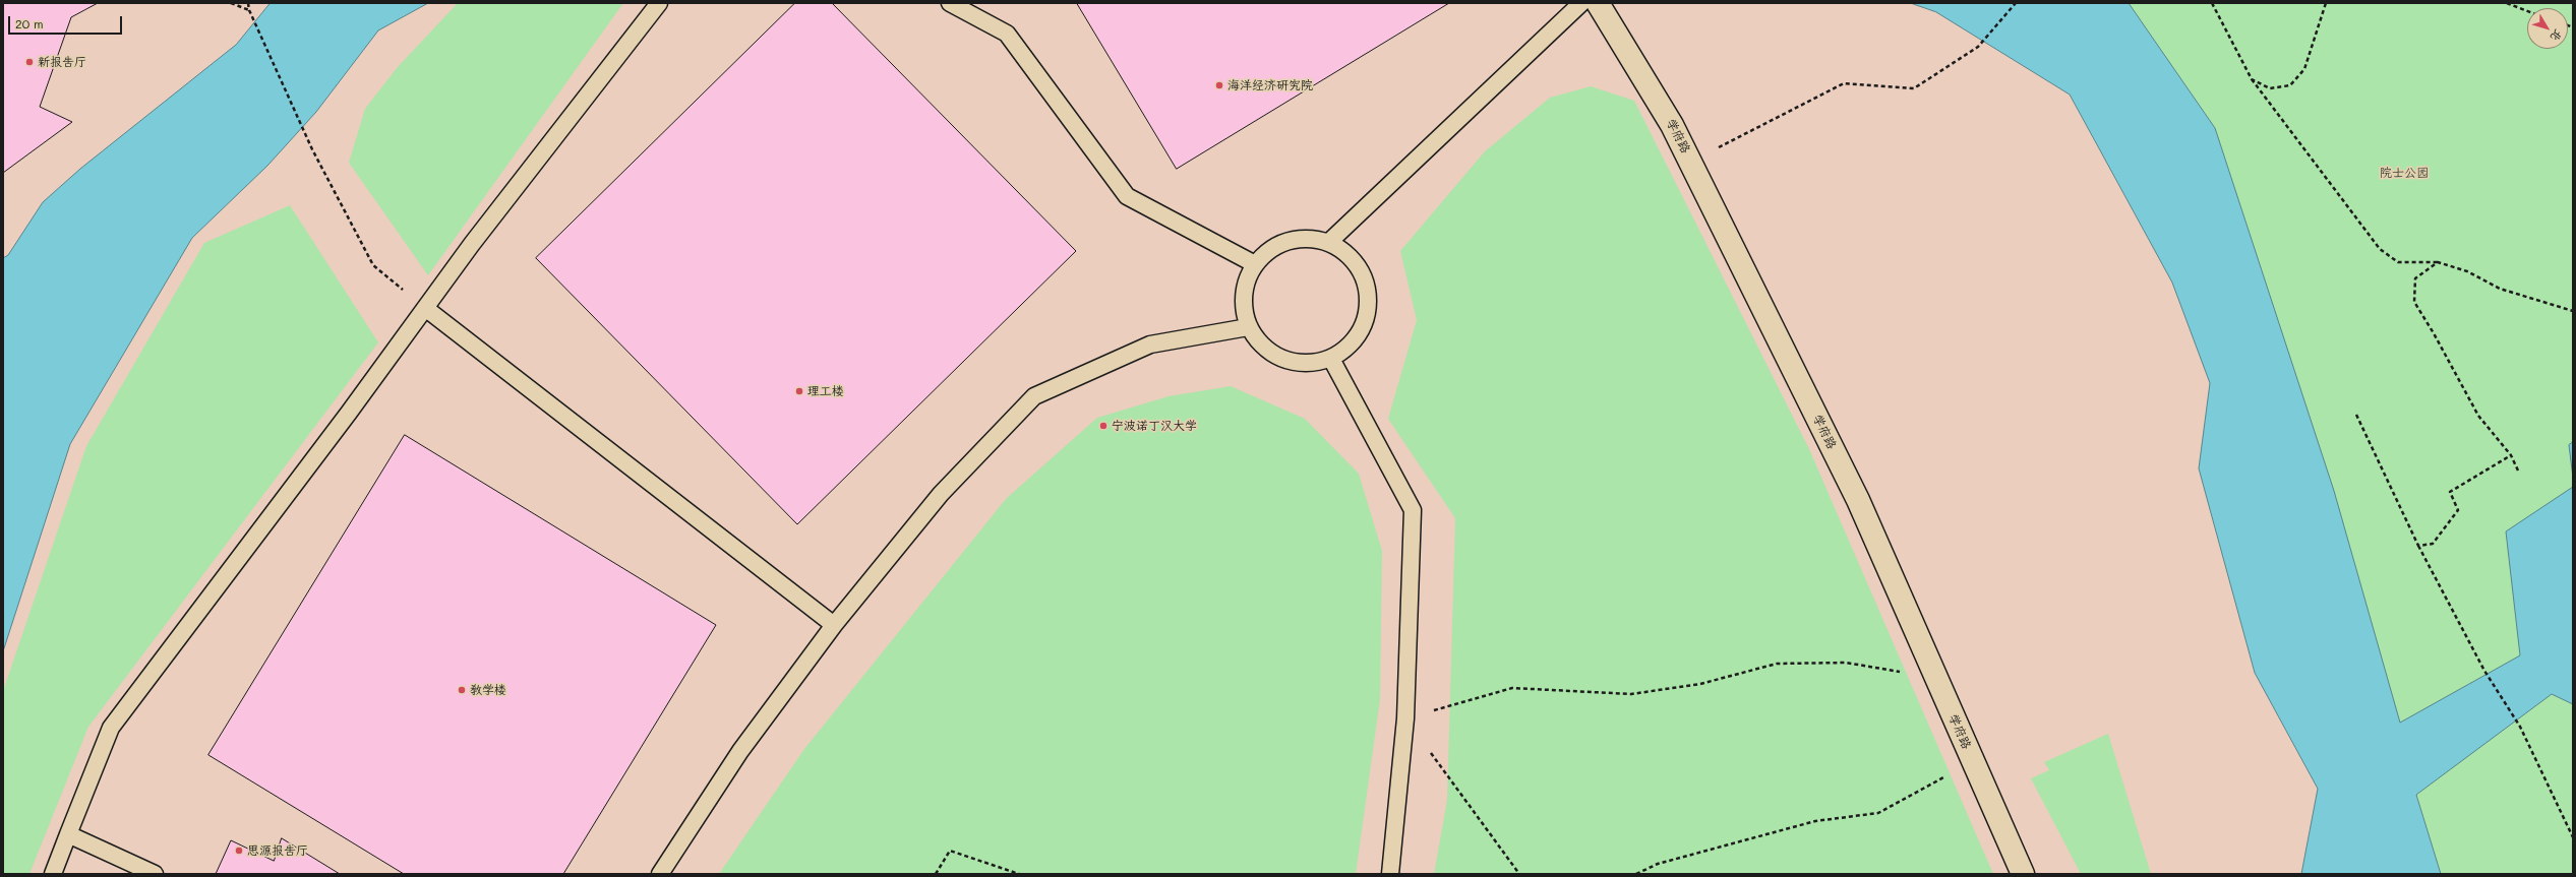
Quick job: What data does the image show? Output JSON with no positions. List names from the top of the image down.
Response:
{
  "streets": {
    "street": ["学府路"]
  },
  "parks": ["院士公园"],
  "places": [
    "新报告厅",
    "海洋经济研究院",
    "理工楼",
    "宁波诺丁汉大学",
    "教学楼",
    "思源报告厅"
  ],
  "scale_bar": "20 m",
  "north": "bottom right"
}
